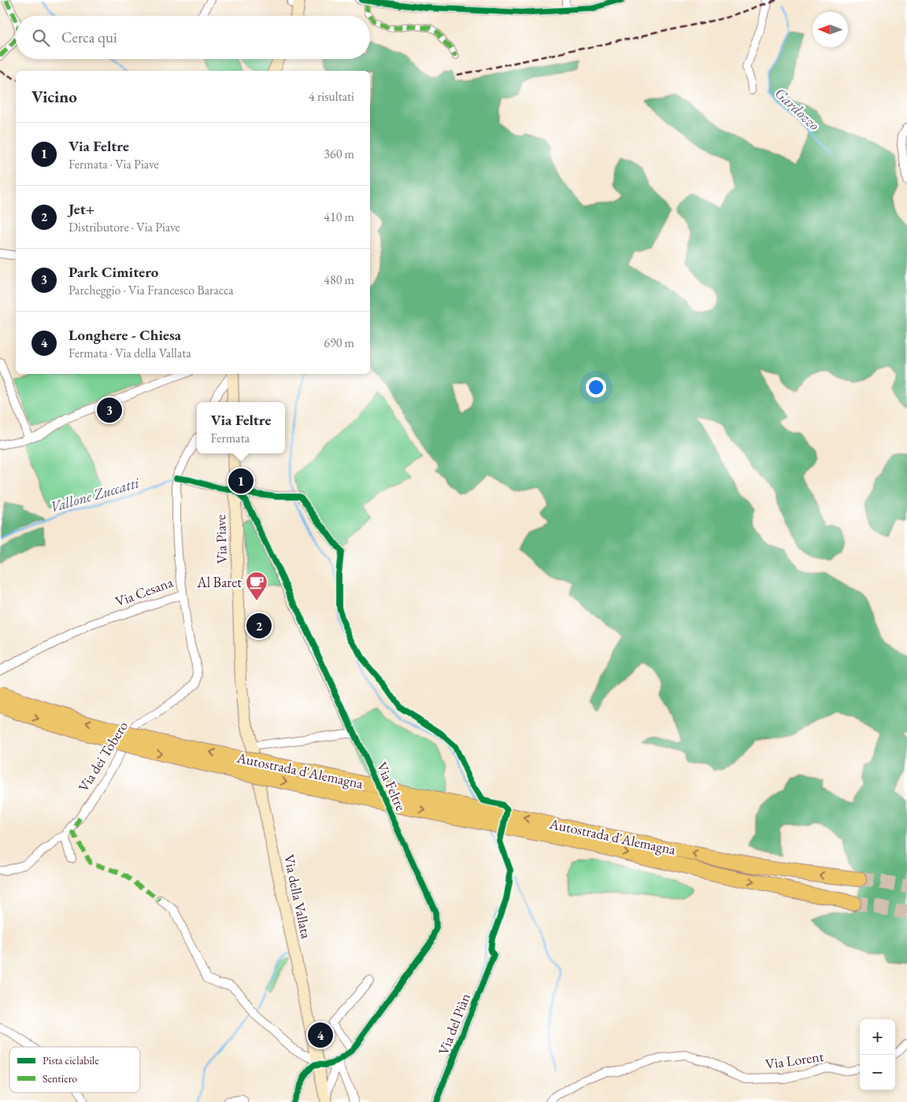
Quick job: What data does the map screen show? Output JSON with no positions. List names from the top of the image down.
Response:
{
  "streets": {
    "highway": ["Autostrada d'Alemagna"],
    "main road": ["Via Piave", "Via della Vallata"],
    "street": [
      "Via Cesana",
      "Via dei Tobero",
      "Via Feltre",
      "Via del Piàn",
      "Via Lorent"
    ]
  },
  "crossings": [
    ["Via Piave", "Via Feltre"],
    ["Via Piave", "Via della Vallata"],
    ["Via Cesana", "Via dei Tobero"]
  ],
  "water": ["Gardozzo", "Vallone Zuccatti"],
  "places": {
    "cafe": ["Al Baret"]
  },
  "legend": ["Pista ciclabile", "Sentiero"],
  "north": "left",
  "page": {
    "search": "Cerca qui",
    "heading": ["Vicino", "4 risultati"],
    "list": [
      {
        "mark": "1",
        "name": "Via Feltre",
        "note": "Fermata · Via Piave",
        "value": "360 m"
      },
      {
        "mark": "2",
        "name": "Jet+",
        "note": "Distributore · Via Piave",
        "value": "410 m"
      },
      {
        "mark": "3",
        "name": "Park Cimitero",
        "note": "Parcheggio · Via Francesco Baracca",
        "value": "480 m"
      },
      {
        "mark": "4",
        "name": "Longhere - Chiesa",
        "note": "Fermata · Via della Vallata",
        "value": "690 m"
      }
    ],
    "pins": [
      "3",
      "1",
      "2",
      "4"
    ],
    "popup": ["Via Feltre", "Fermata"],
    "map_buttons": ["+", "−"]
  }
}
